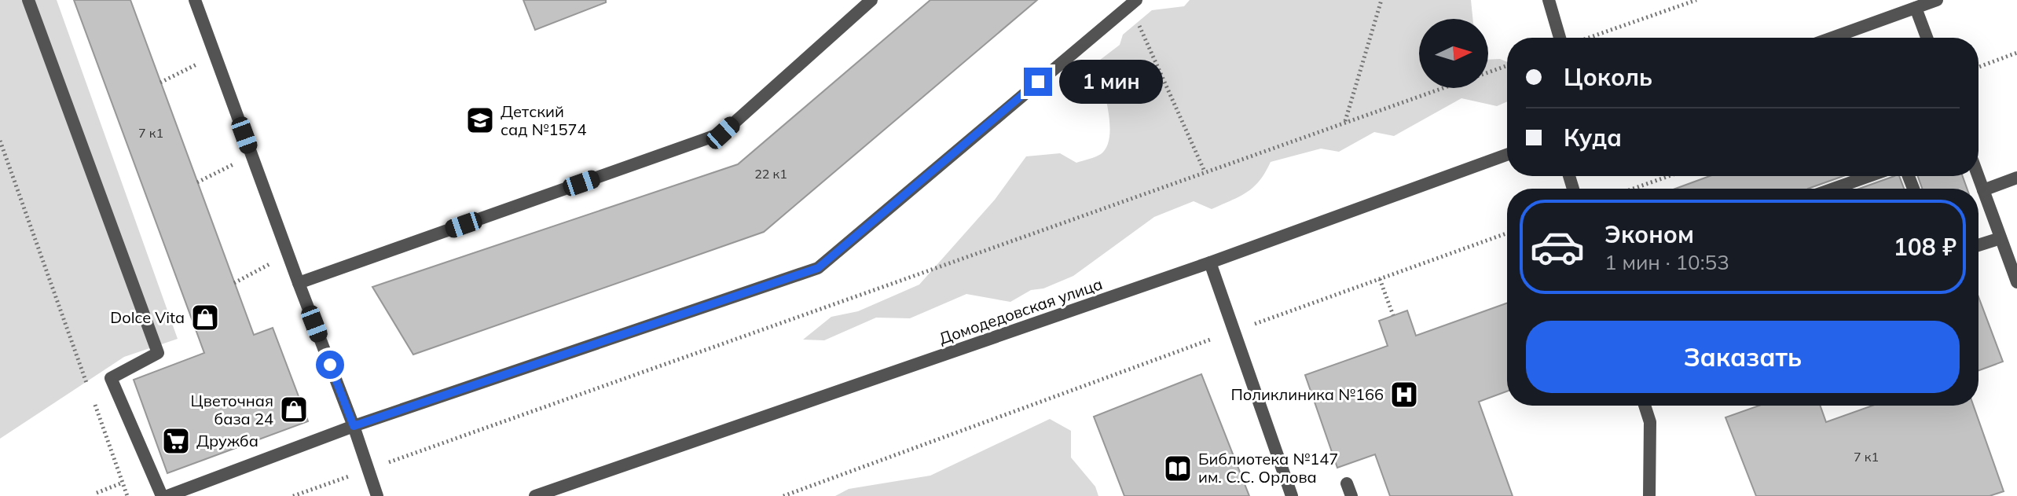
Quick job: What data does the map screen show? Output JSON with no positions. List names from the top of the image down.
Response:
{
  "streets": {
    "street": ["Домодедовская улица"]
  },
  "places": {
    "school or university": ["Детский сад №1574"],
    "shop": ["Dolce Vita", "Цветочная база 24"],
    "hospital": ["Поликлиника №166"],
    "supermarket": ["Дружба"],
    "library": ["Библиотека №147 им. С.С. Орлова"]
  },
  "house_numbers": ["7 к1", "22 к1", "7 к1"],
  "north": "right",
  "page": {
    "banner": ["Цоколь", "Куда"],
    "bubble": "1 мин",
    "list": [
      {
        "name": "Эконом",
        "note": "1 мин · 10:53",
        "value": "108 ₽"
      }
    ],
    "buttons": "Заказать"
  }
}
